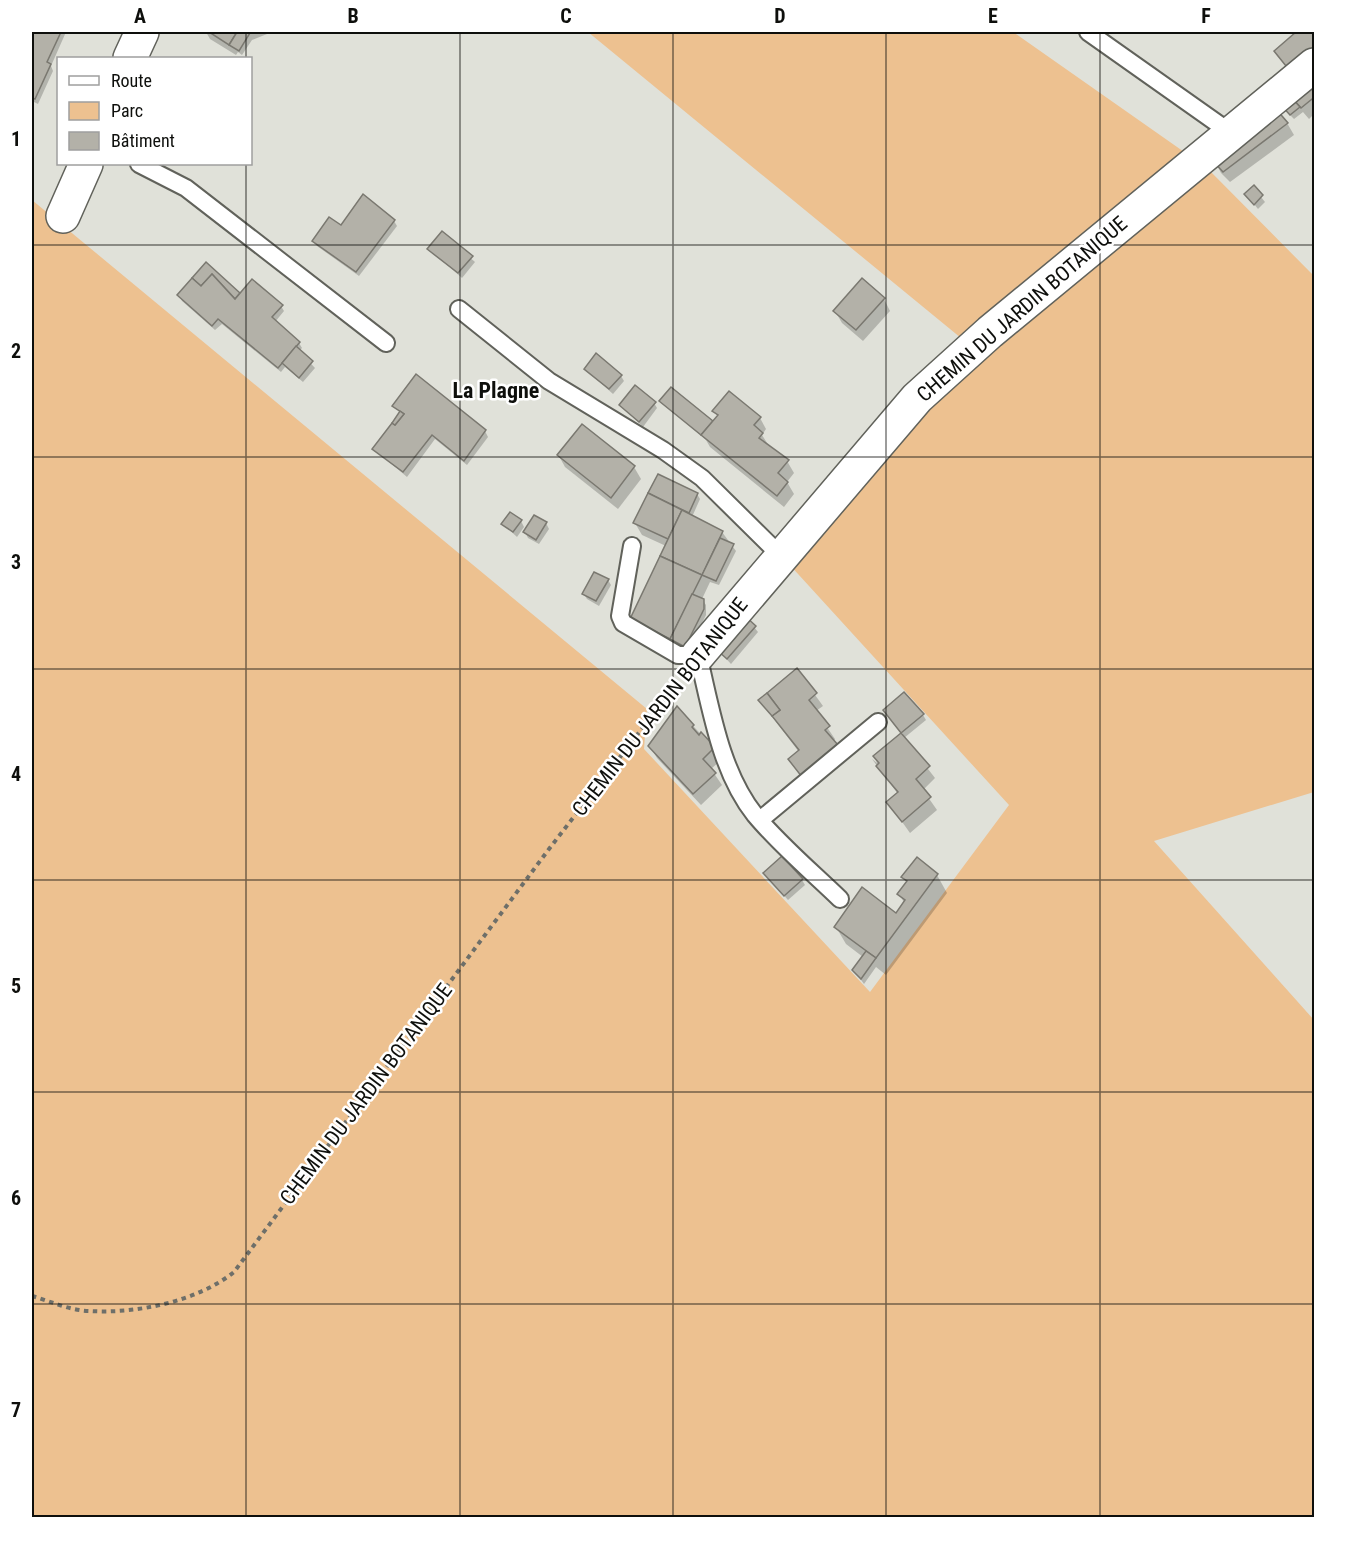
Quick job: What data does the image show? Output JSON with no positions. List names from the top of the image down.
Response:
{
  "streets": {
    "street": ["CHEMIN DU JARDIN BOTANIQUE"]
  },
  "districts": ["La Plagne"],
  "legend": ["Route", "Parc", "Bâtiment"],
  "grid": {
    "columns": [
      "A",
      "B",
      "C",
      "D",
      "E",
      "F"
    ],
    "rows": [
      "1",
      "2",
      "3",
      "4",
      "5",
      "6",
      "7"
    ]
  }
}
